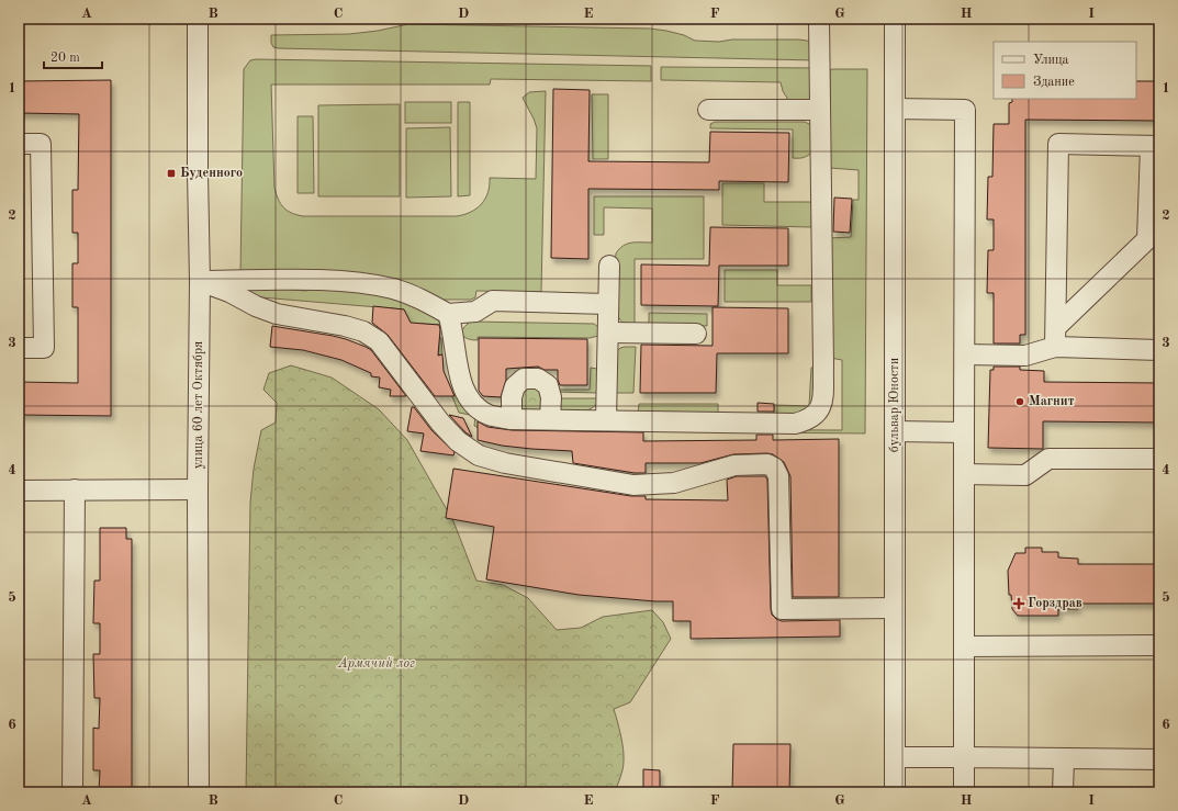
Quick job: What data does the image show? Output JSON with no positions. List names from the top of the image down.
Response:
{
  "streets": {
    "street": ["улица 60 лет Октября", "бульвар Юности"]
  },
  "parks": ["Армячий лог"],
  "places": {
    "transit": ["Буденного"],
    "other": ["Магнит"],
    "health": ["Горздрав"]
  },
  "legend": ["Улица", "Здание"],
  "scale_bar": "20 m",
  "grid": {
    "columns": [
      "A",
      "B",
      "C",
      "D",
      "E",
      "F",
      "G",
      "H",
      "I"
    ],
    "rows": [
      "1",
      "2",
      "3",
      "4",
      "5",
      "6"
    ]
  }
}
